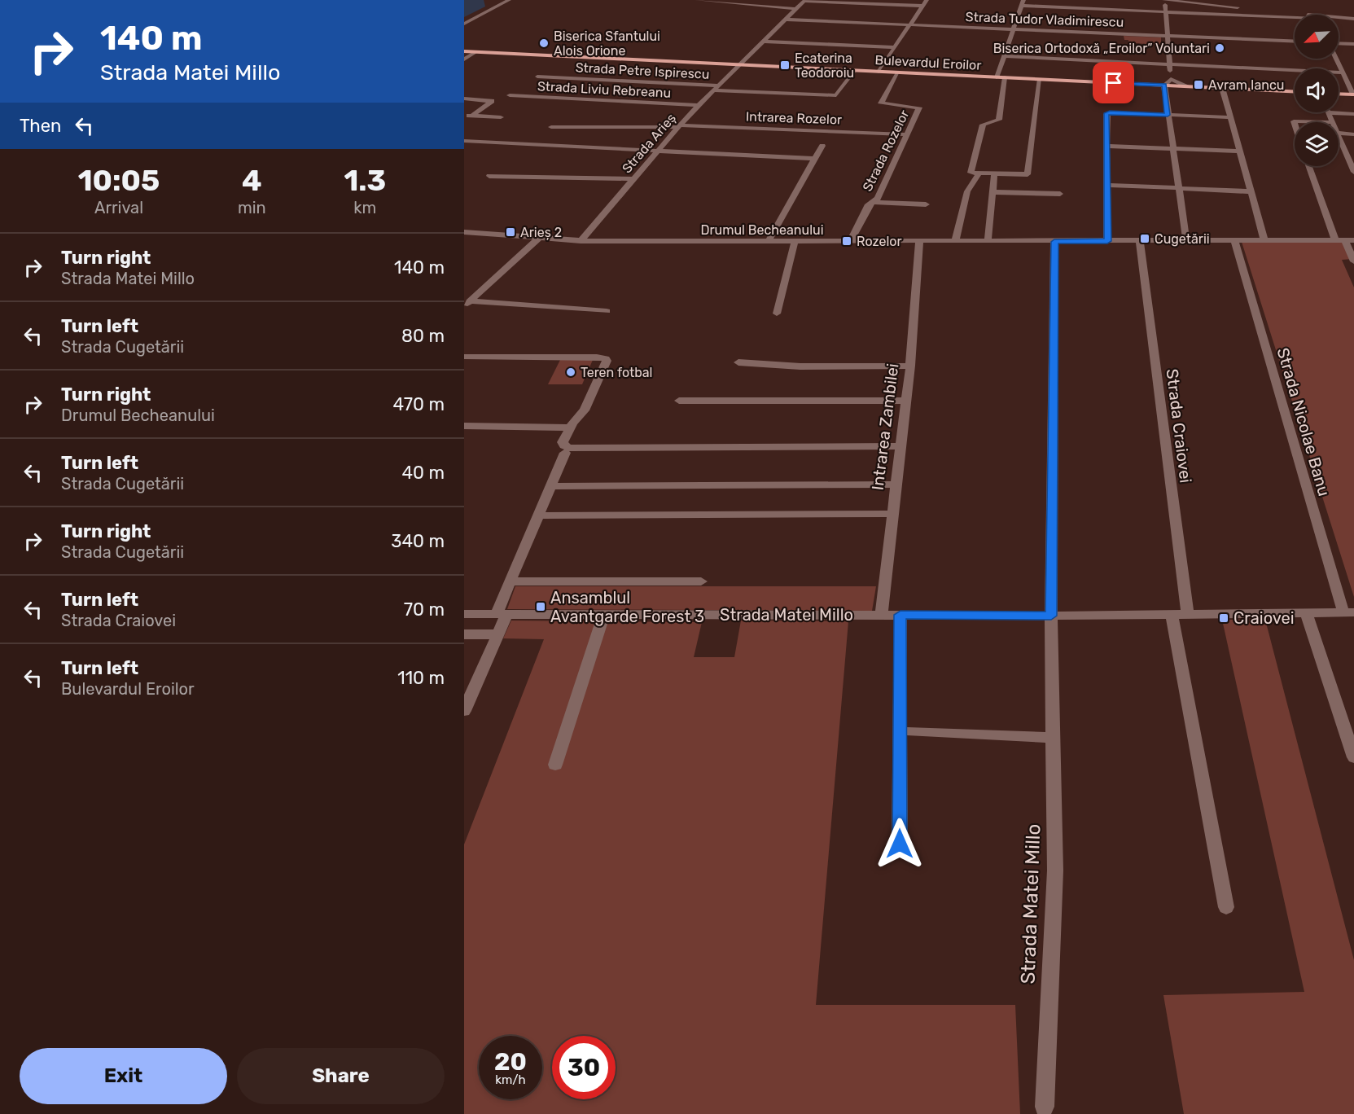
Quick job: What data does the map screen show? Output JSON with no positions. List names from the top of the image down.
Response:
{
  "streets": {
    "main road": ["Bulevardul Eroilor"],
    "street": [
      "Strada Tudor Vladimirescu",
      "Strada Petre Ispirescu",
      "Strada Liviu Rebreanu",
      "Intrarea Rozelor",
      "Strada Arieș",
      "Strada Rozelor",
      "Drumul Becheanului",
      "Strada Nicolae Banu",
      "Strada Craiovei",
      "Intrarea Zambilei",
      "Strada Matei Millo"
    ]
  },
  "crossings": [
    ["Strada Tudor Vladimirescu", "Strada Arieș"],
    ["Bulevardul Eroilor", "Strada Petre Ispirescu"],
    ["Bulevardul Eroilor", "Strada Arieș"],
    ["Bulevardul Eroilor", "Strada Rozelor"],
    ["Strada Petre Ispirescu", "Strada Arieș"],
    ["Strada Liviu Rebreanu", "Strada Arieș"],
    ["Intrarea Rozelor", "Strada Arieș"],
    ["Intrarea Rozelor", "Strada Rozelor"],
    ["Strada Arieș", "Drumul Becheanului"],
    ["Strada Rozelor", "Drumul Becheanului"],
    ["Drumul Becheanului", "Strada Nicolae Banu"],
    ["Drumul Becheanului", "Strada Craiovei"],
    ["Drumul Becheanului", "Intrarea Zambilei"],
    ["Strada Nicolae Banu", "Strada Matei Millo"],
    ["Strada Craiovei", "Strada Matei Millo"],
    ["Intrarea Zambilei", "Strada Matei Millo"]
  ],
  "places": {
    "other": ["Biserica Sfantului Alois Orione", "Biserica Ortodoxă „Eroilor” Voluntari", "Teren fotbal"],
    "transit": [
      "Ecaterina Teodoroiu",
      "Avram Iancu",
      "Arieș 2",
      "Cugetării",
      "Rozelor",
      "Ansamblul Avantgarde Forest 3",
      "Craiovei"
    ]
  },
  "north": "bottom left",
  "page": {
    "turn": ["140 m", "Strada Matei Millo"],
    "then": "Then",
    "eta": [
      "10:05",
      "Arrival",
      "4",
      "min",
      "1.3",
      "km"
    ],
    "list": [
      {
        "name": "Turn right",
        "note": "Strada Matei Millo",
        "value": "140 m"
      },
      {
        "name": "Turn left",
        "note": "Strada Cugetării",
        "value": "80 m"
      },
      {
        "name": "Turn right",
        "note": "Drumul Becheanului",
        "value": "470 m"
      },
      {
        "name": "Turn left",
        "note": "Strada Cugetării",
        "value": "40 m"
      },
      {
        "name": "Turn right",
        "note": "Strada Cugetării",
        "value": "340 m"
      },
      {
        "name": "Turn left",
        "note": "Strada Craiovei",
        "value": "70 m"
      },
      {
        "name": "Turn left",
        "note": "Bulevardul Eroilor",
        "value": "110 m"
      }
    ],
    "speed": "20 km/h",
    "limit": "30",
    "buttons": ["Exit", "Share"]
  }
}
